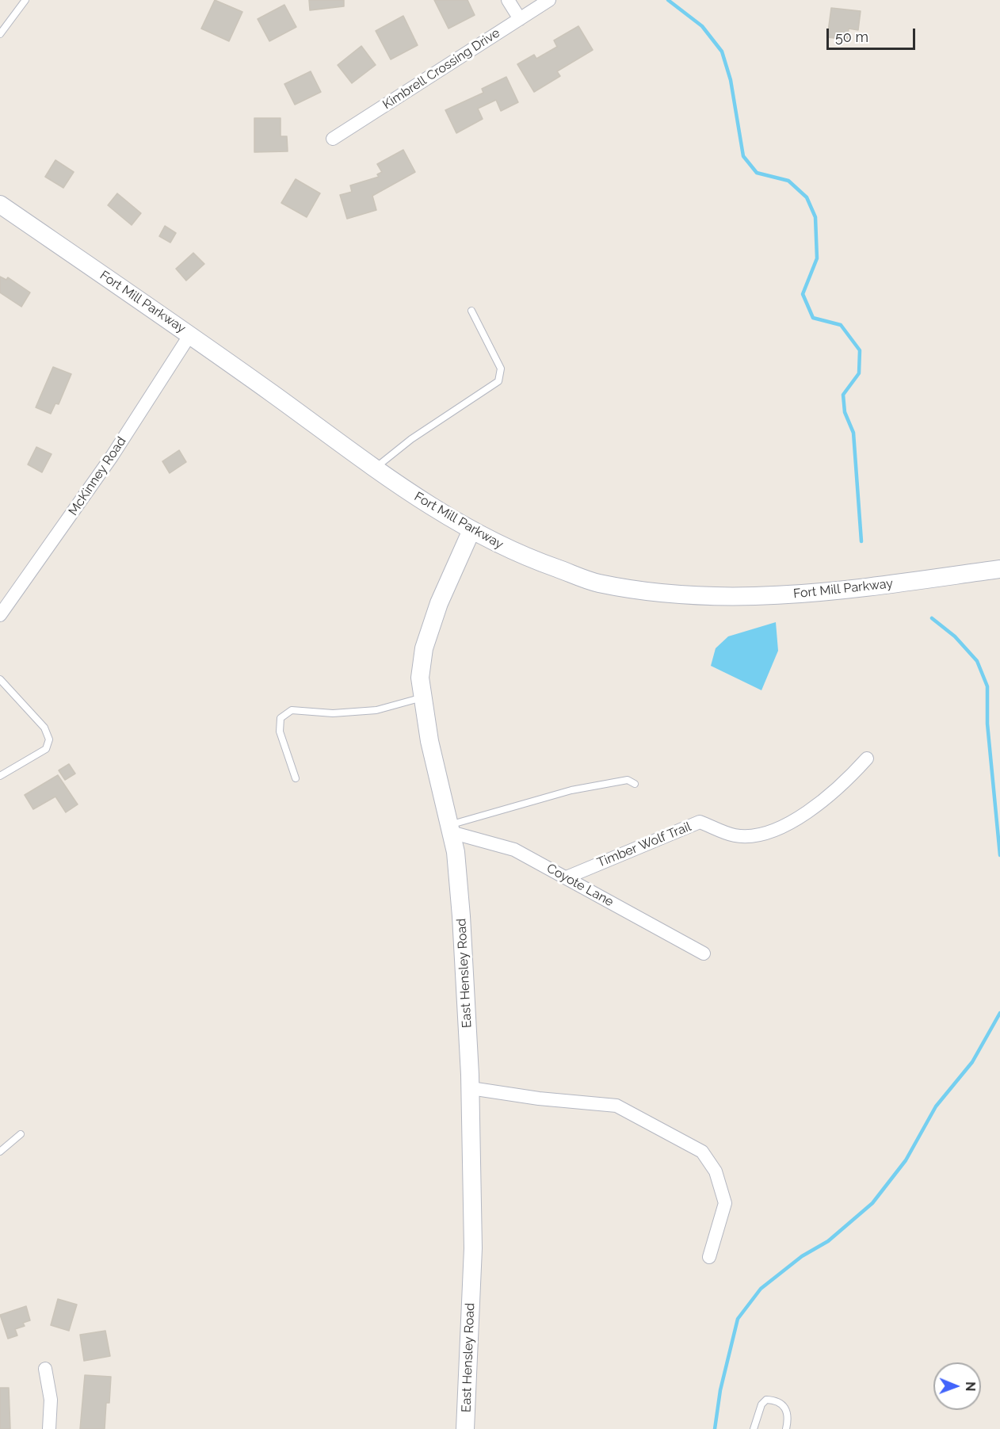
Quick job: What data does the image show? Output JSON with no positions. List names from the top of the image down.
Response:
{
  "streets": {
    "main road": ["Fort Mill Parkway", "East Hensley Road"],
    "street": [
      "Kimbrell Crossing Drive",
      "McKinney Road",
      "Timber Wolf Trail",
      "Coyote Lane"
    ]
  },
  "crossings": [
    ["Fort Mill Parkway", "McKinney Road"],
    ["Fort Mill Parkway", "East Hensley Road"],
    ["Timber Wolf Trail", "Coyote Lane"],
    ["Coyote Lane", "East Hensley Road"]
  ],
  "scale_bar": "50 m",
  "north": "right"
}
